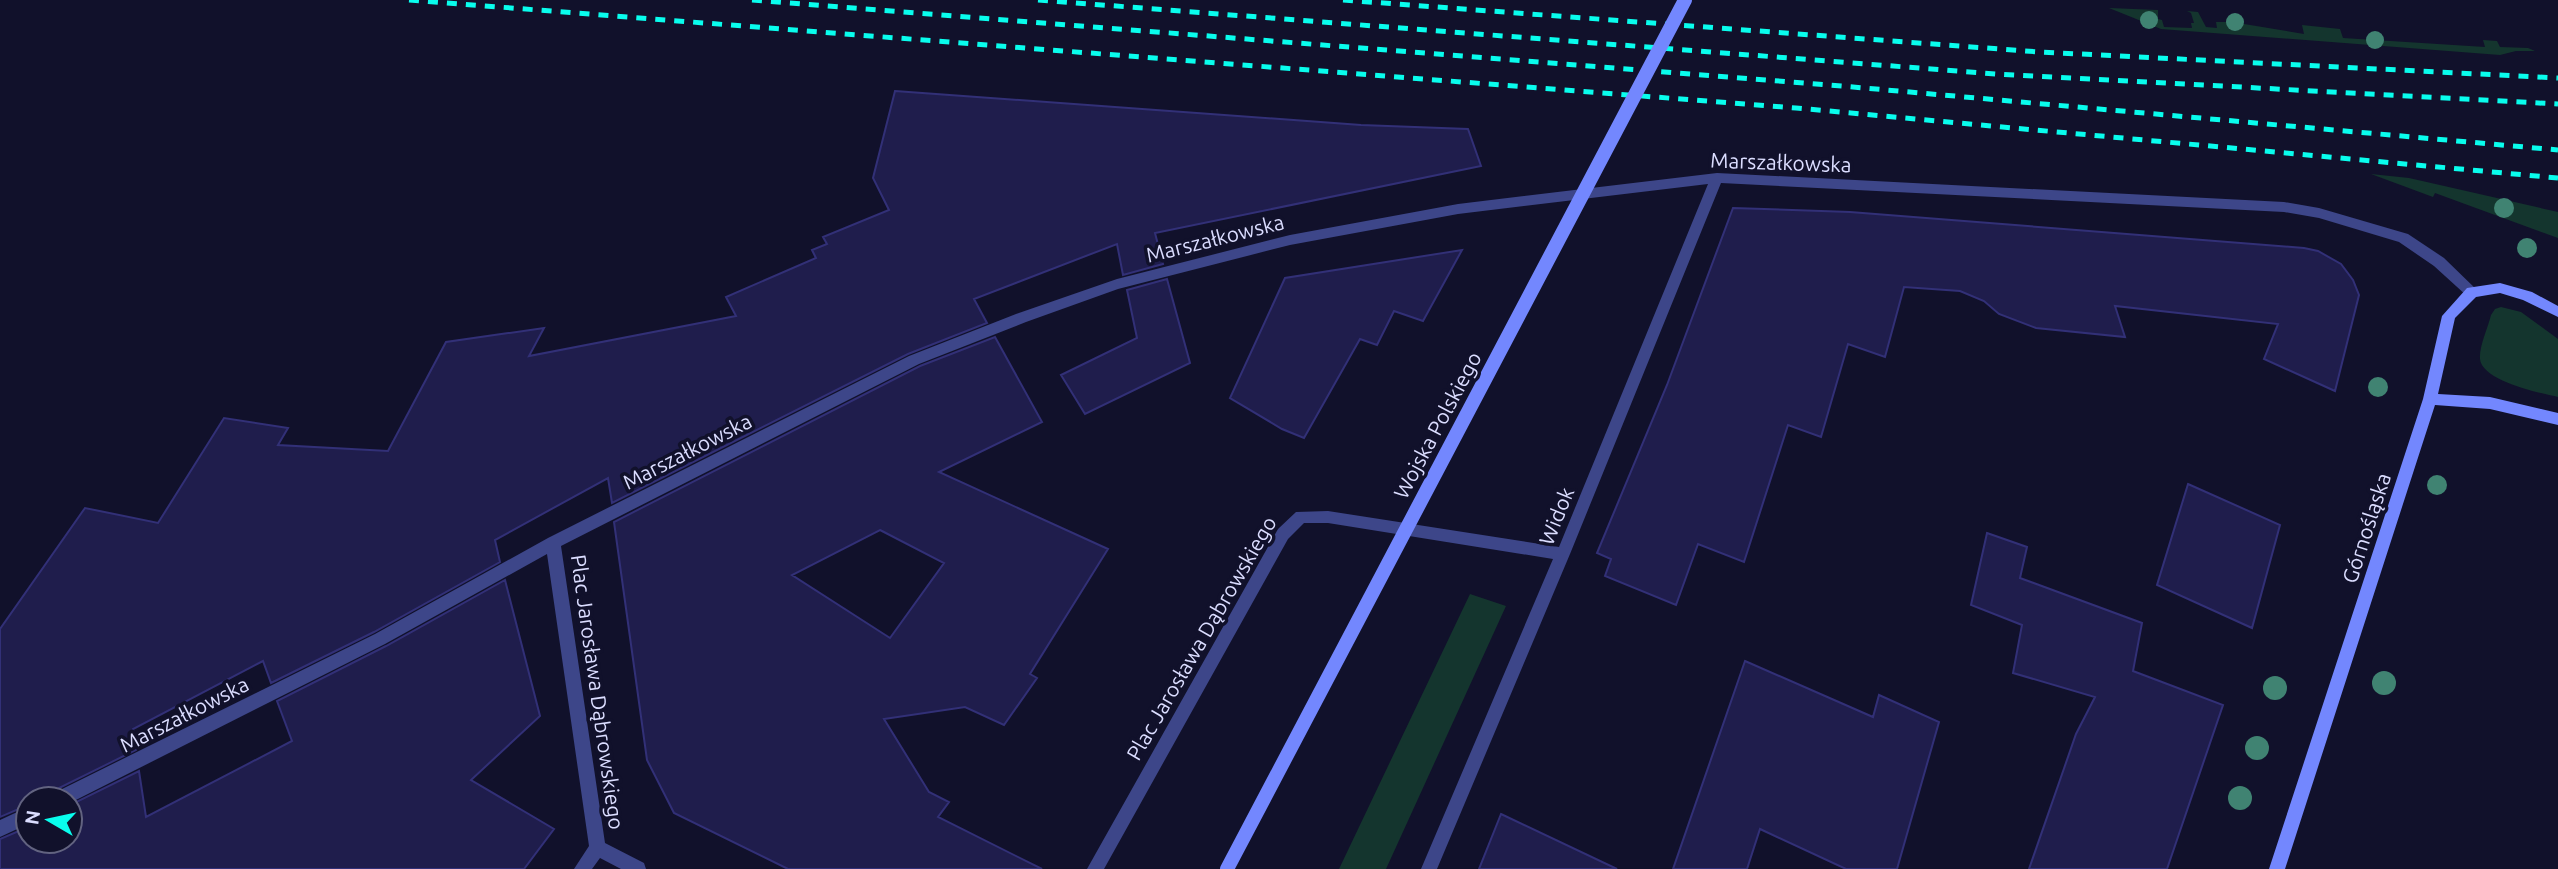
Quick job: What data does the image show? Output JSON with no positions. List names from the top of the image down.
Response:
{
  "streets": {
    "main road": ["Wojska Polskiego", "Górnośląska"],
    "street": ["Marszałkowska", "Widok", "Plac Jarosława Dąbrowskiego"]
  },
  "crossings": [
    ["Marszałkowska", "Widok"],
    ["Marszałkowska", "Górnośląska"],
    ["Marszałkowska", "Plac Jarosława Dąbrowskiego"],
    ["Widok", "Plac Jarosława Dąbrowskiego"]
  ],
  "north": "left"
}
